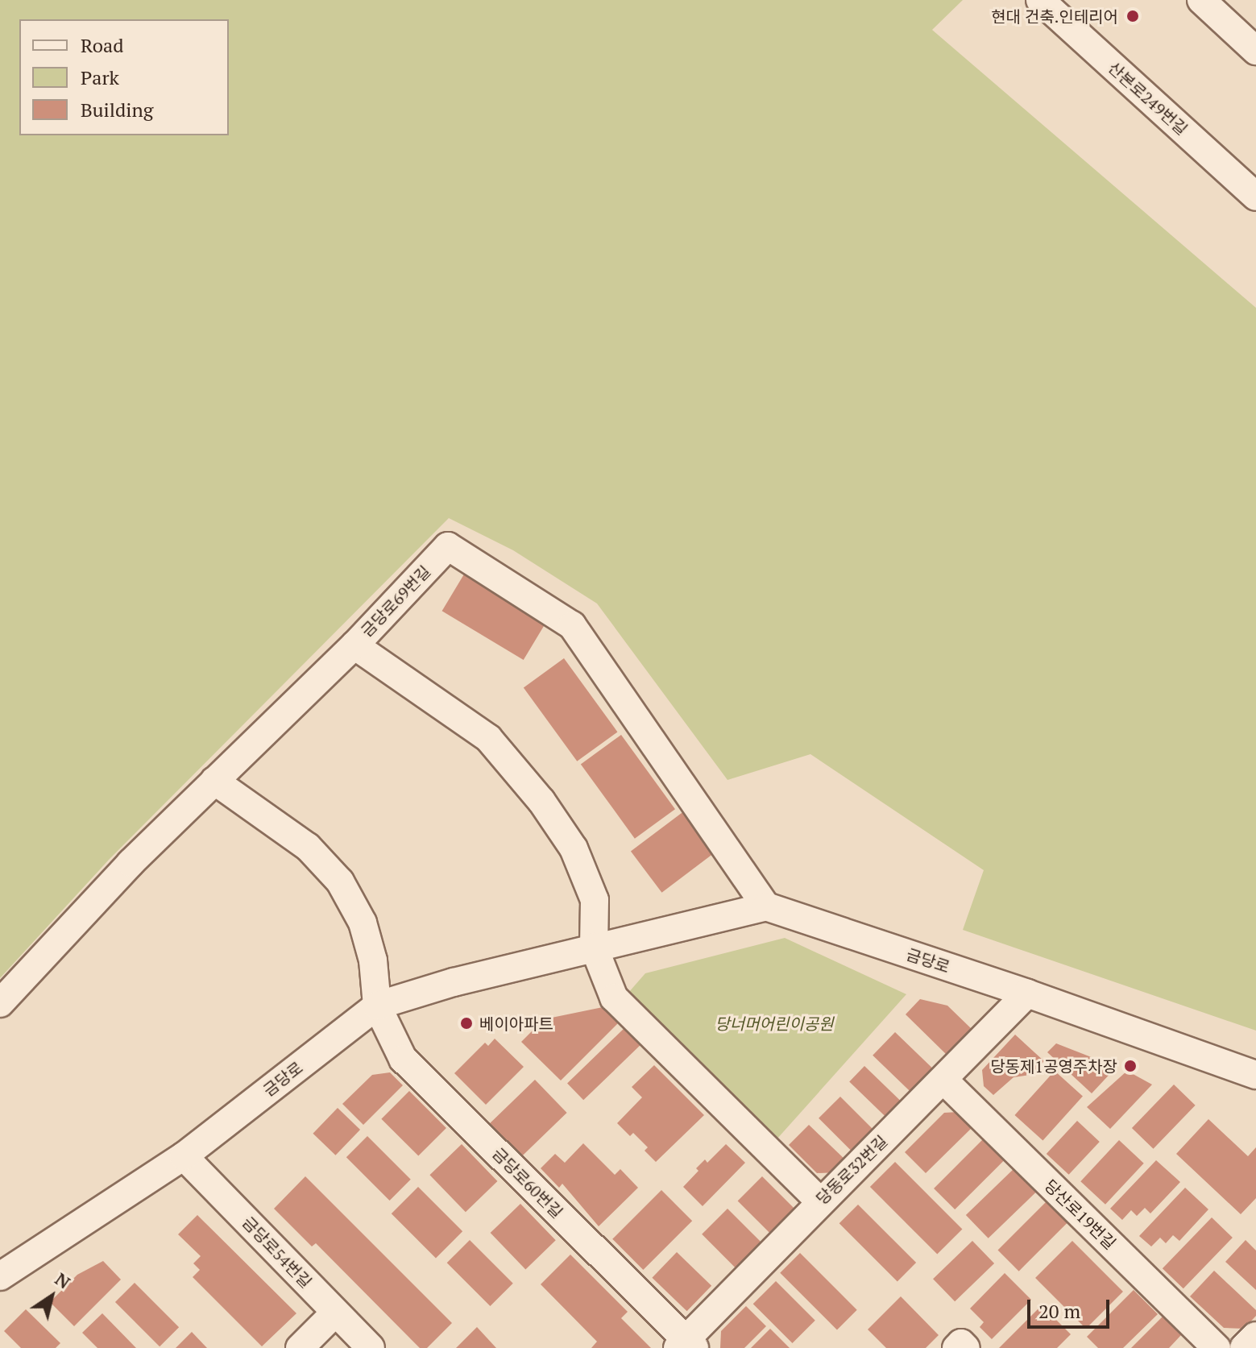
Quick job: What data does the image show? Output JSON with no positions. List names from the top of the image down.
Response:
{
  "streets": {
    "street": [
      "산본로249번길",
      "금당로69번길",
      "금당로",
      "당동로32번길",
      "금당로60번길",
      "당산로19번길",
      "금당로54번길"
    ]
  },
  "crossings": [
    ["금당로69번길", "금당로"],
    ["금당로", "당동로32번길"],
    ["금당로", "금당로60번길"],
    ["금당로", "금당로54번길"],
    ["당동로32번길", "금당로60번길"],
    ["당동로32번길", "당산로19번길"]
  ],
  "parks": ["당너머어린이공원"],
  "places": ["현대 건축.인테리어", "베이아파트", "당동제1공영주차장"],
  "legend": ["Road", "Park", "Building"],
  "scale_bar": "20 m",
  "north": "top right"
}
